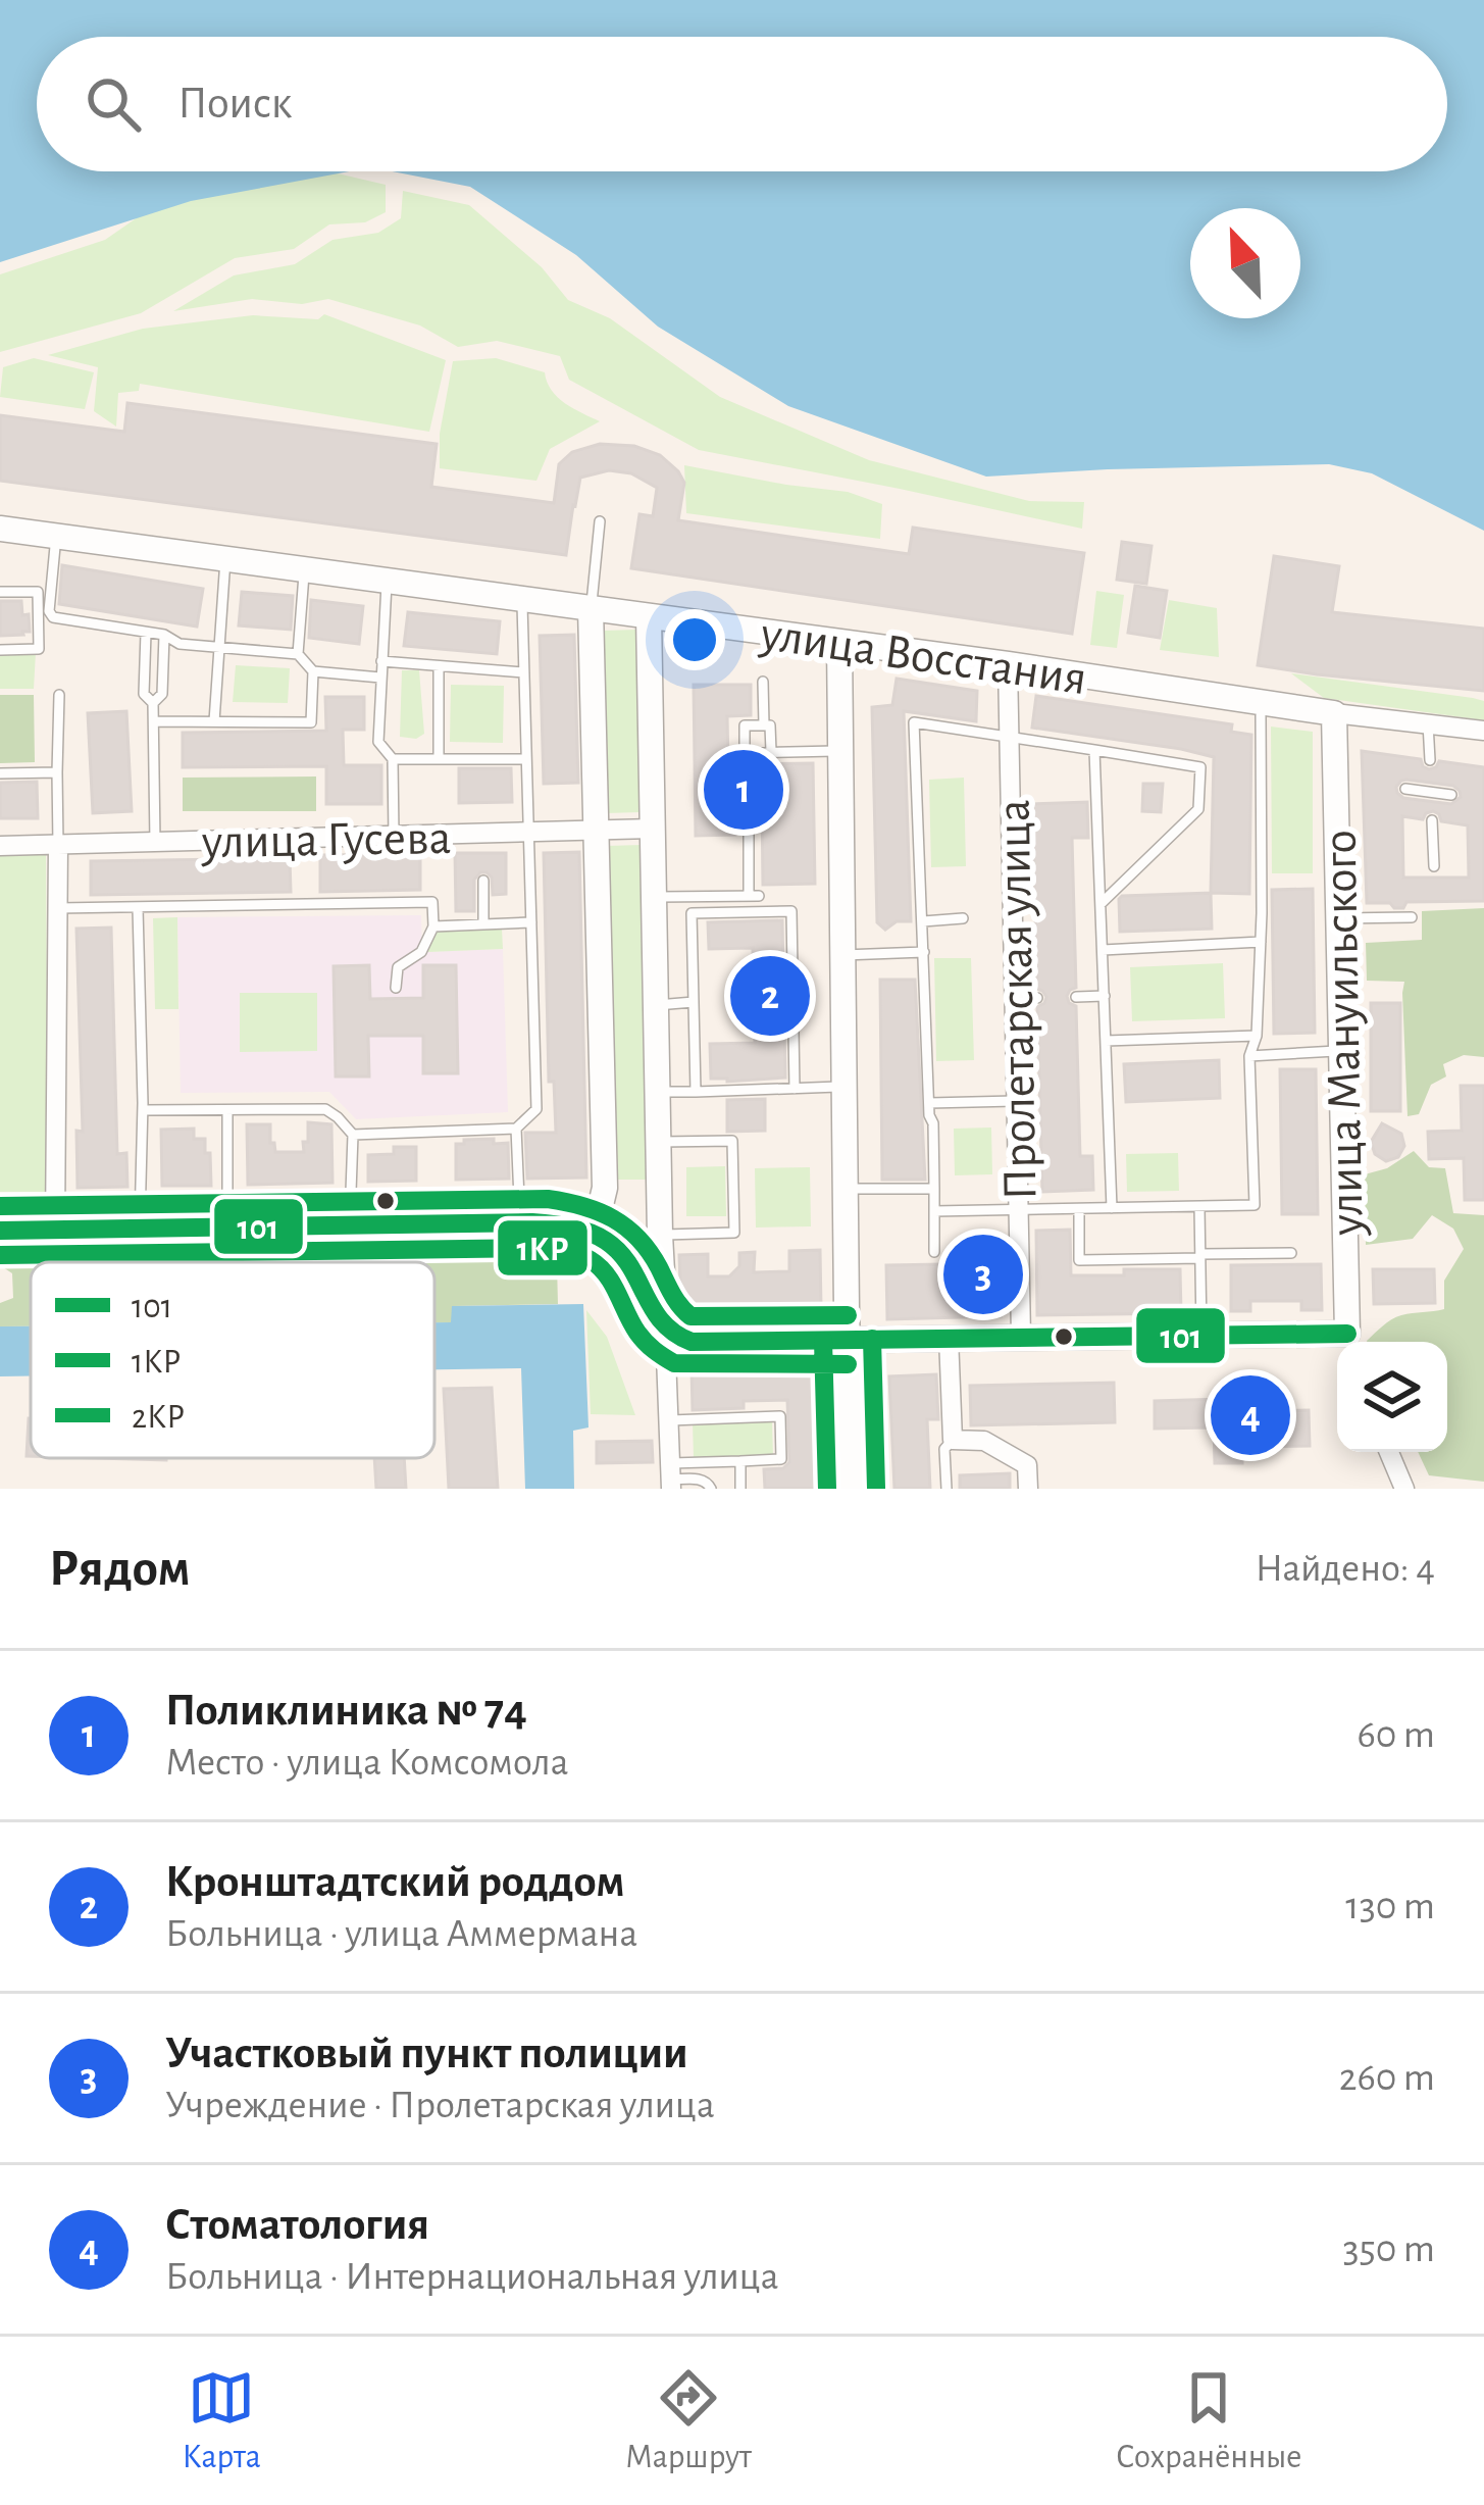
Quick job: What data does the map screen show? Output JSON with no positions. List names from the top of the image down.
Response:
{
  "streets": {
    "street": [
      "улица Восстания",
      "улица Гусева",
      "Пролетарская улица",
      "улица Мануильского"
    ]
  },
  "crossings": [
    ["улица Восстания", "Пролетарская улица"],
    ["улица Восстания", "улица Мануильского"]
  ],
  "lines": ["transit line 2КР", "transit line 101", "transit line 1КР"],
  "legend": ["101", "1КР", "2КР"],
  "north": "top left",
  "page": {
    "search": "Поиск",
    "pins": [
      "1",
      "2",
      "3",
      "4"
    ],
    "heading": ["Рядом", "Найдено: 4"],
    "list": [
      {
        "mark": "1",
        "name": "Поликлиника № 74",
        "note": "Место · улица Комсомола",
        "value": "60 m"
      },
      {
        "mark": "2",
        "name": "Кронштадтский роддом",
        "note": "Больница · улица Аммермана",
        "value": "130 m"
      },
      {
        "mark": "3",
        "name": "Участковый пункт полиции",
        "note": "Учреждение · Пролетарская улица",
        "value": "260 m"
      },
      {
        "mark": "4",
        "name": "Стоматология",
        "note": "Больница · Интернациональная улица",
        "value": "350 m"
      }
    ],
    "nav": ["Карта", "Маршрут", "Сохранённые"]
  }
}
